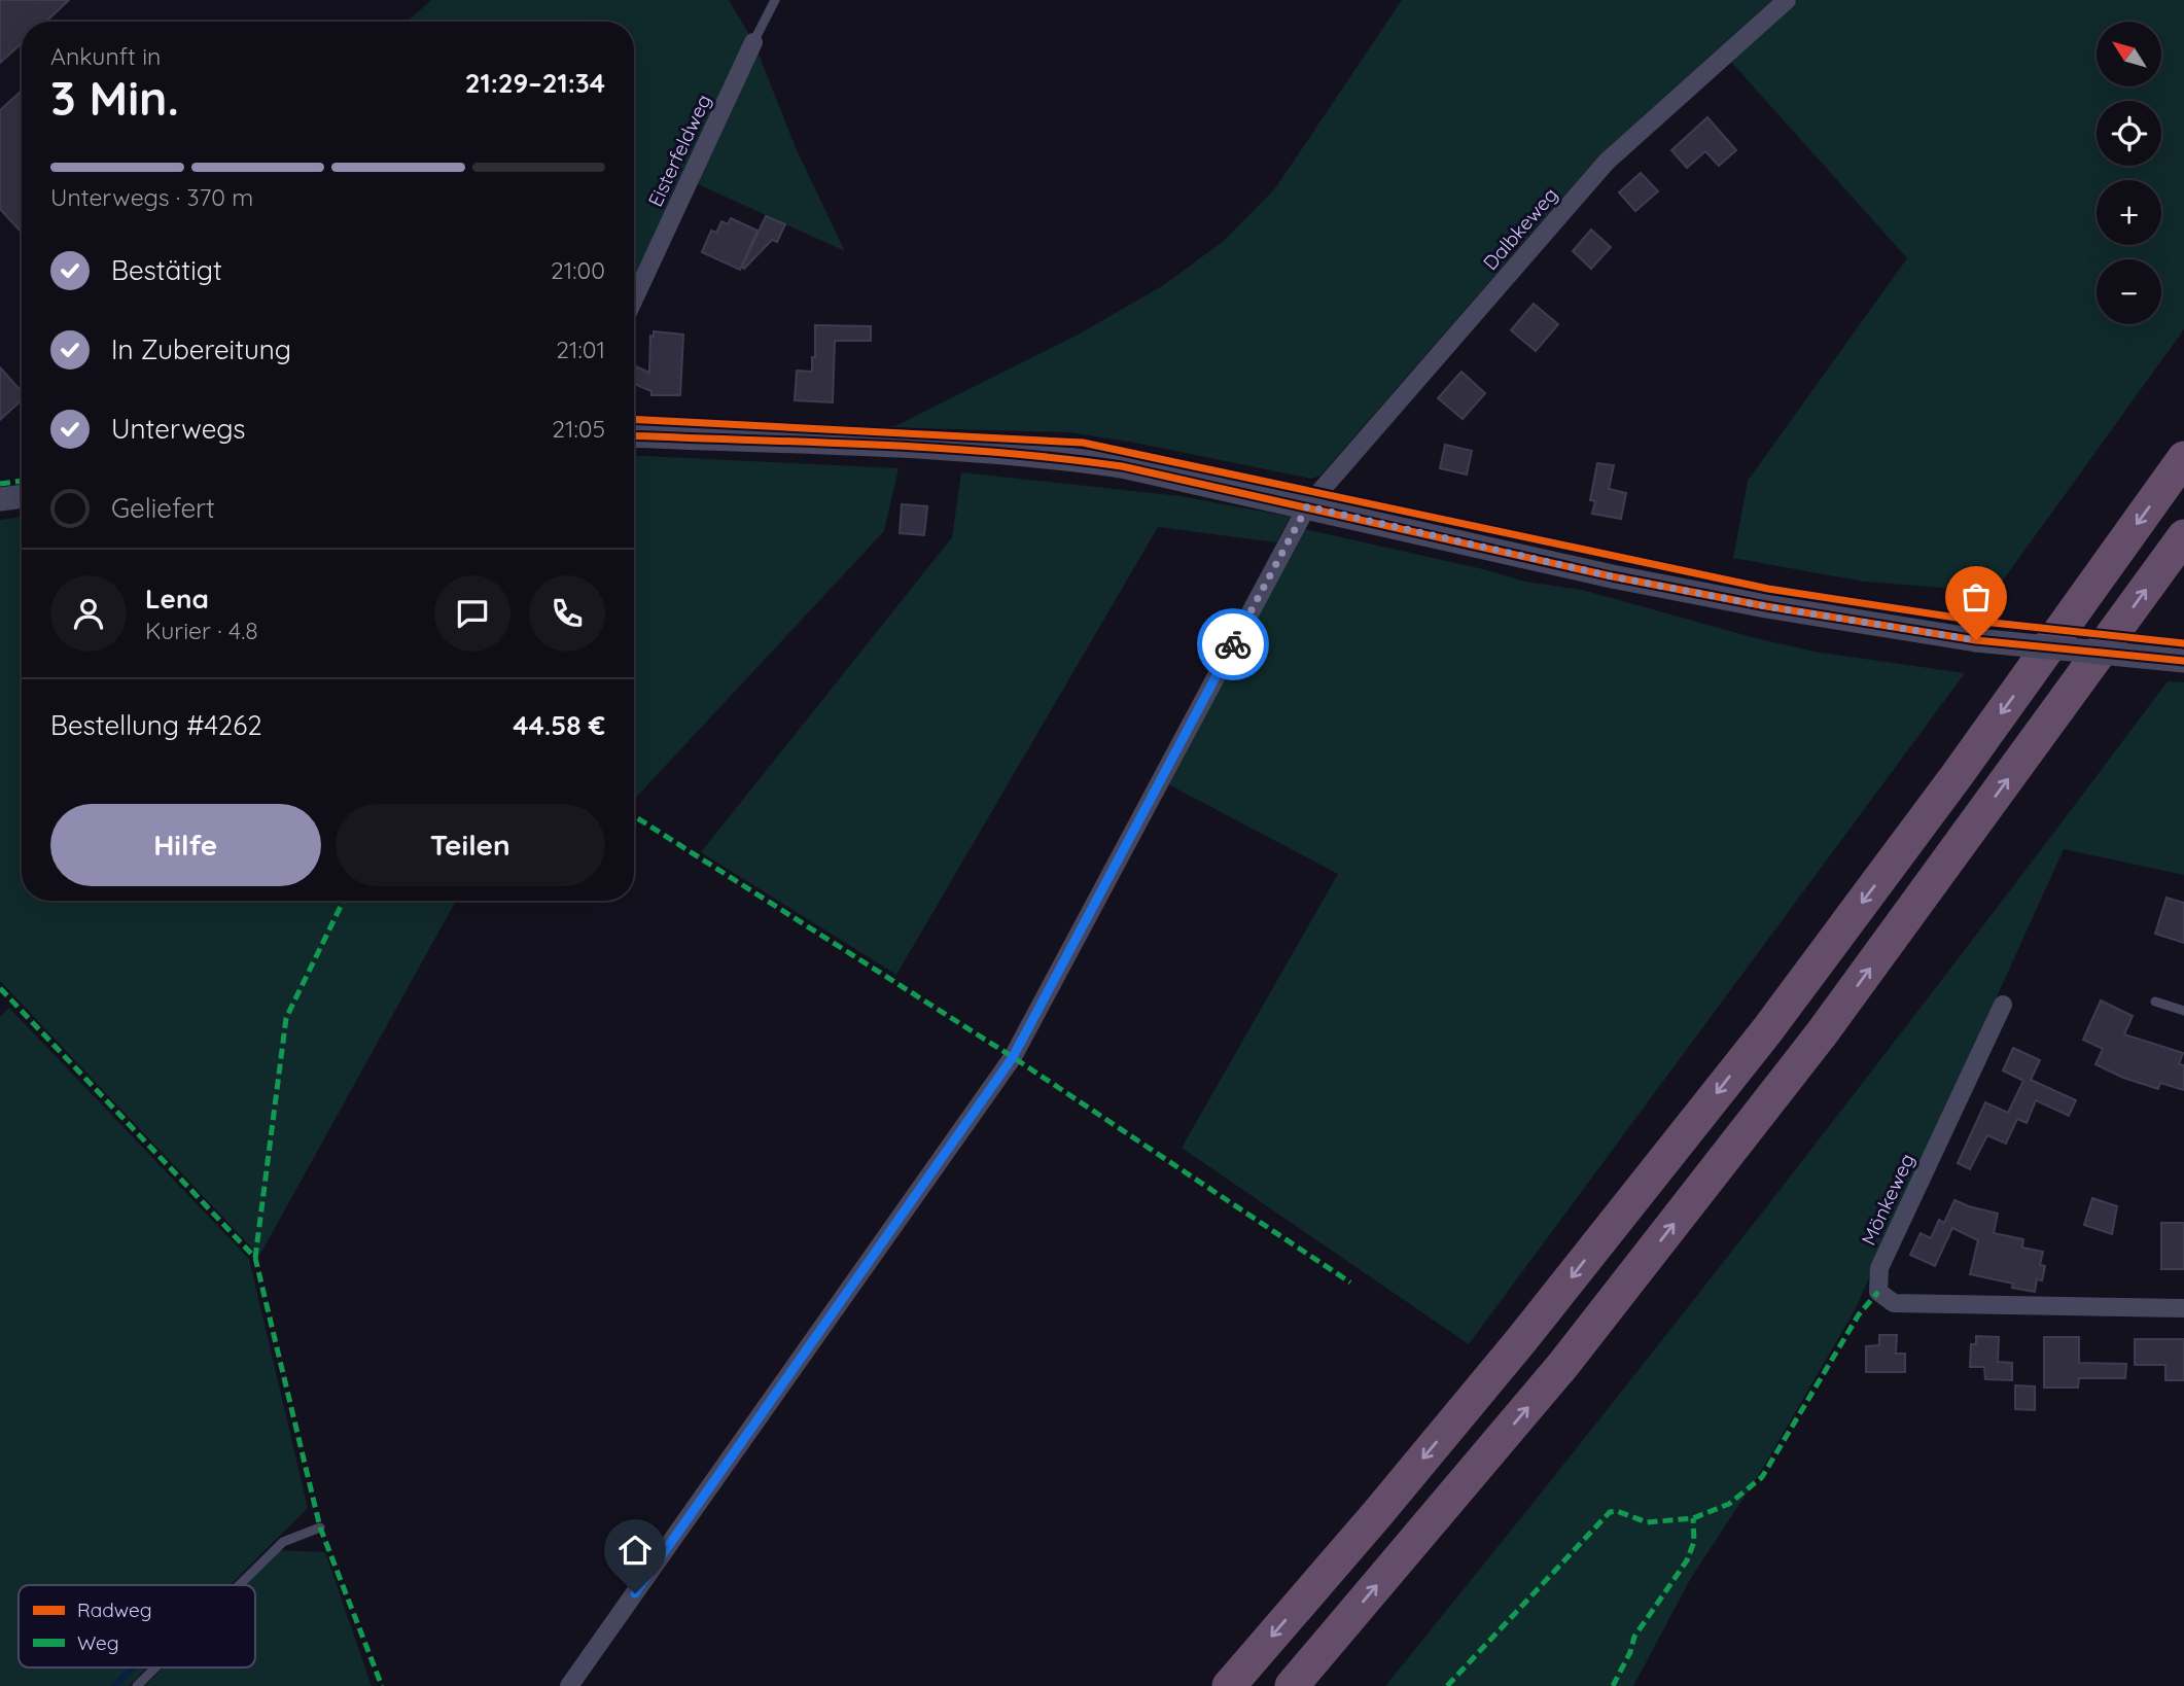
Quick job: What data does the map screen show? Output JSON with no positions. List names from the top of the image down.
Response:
{
  "streets": {
    "street": ["Eisterfeldweg", "Dalbkeweg", "Mönkeweg"]
  },
  "legend": ["Radweg", "Weg"],
  "north": "top left",
  "page": {
    "map_buttons": ["+", "−"],
    "heading": ["3 Min.", "Ankunft in", "21:29–21:34"],
    "panel": [
      "Lena",
      "Kurier · 4.8",
      "Bestellung #4262",
      "44.58 €"
    ],
    "bar": "Unterwegs · 370 m",
    "list": [
      ["Bestätigt", "21:00"],
      ["In Zubereitung", "21:01"],
      ["Unterwegs", "21:05"],
      "Geliefert"
    ],
    "buttons": ["Hilfe", "Teilen"]
  }
}
